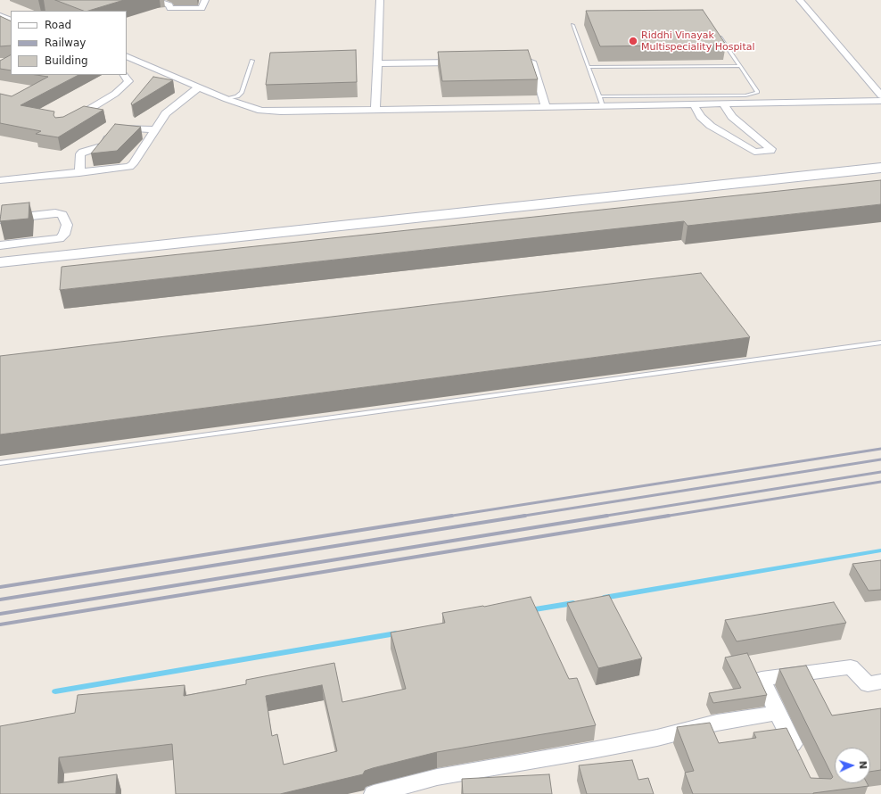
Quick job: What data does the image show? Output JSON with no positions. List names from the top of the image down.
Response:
{
  "places": ["Riddhi Vinayak Multispeciality Hospital"],
  "legend": ["Road", "Railway", "Building"],
  "north": "right"
}
